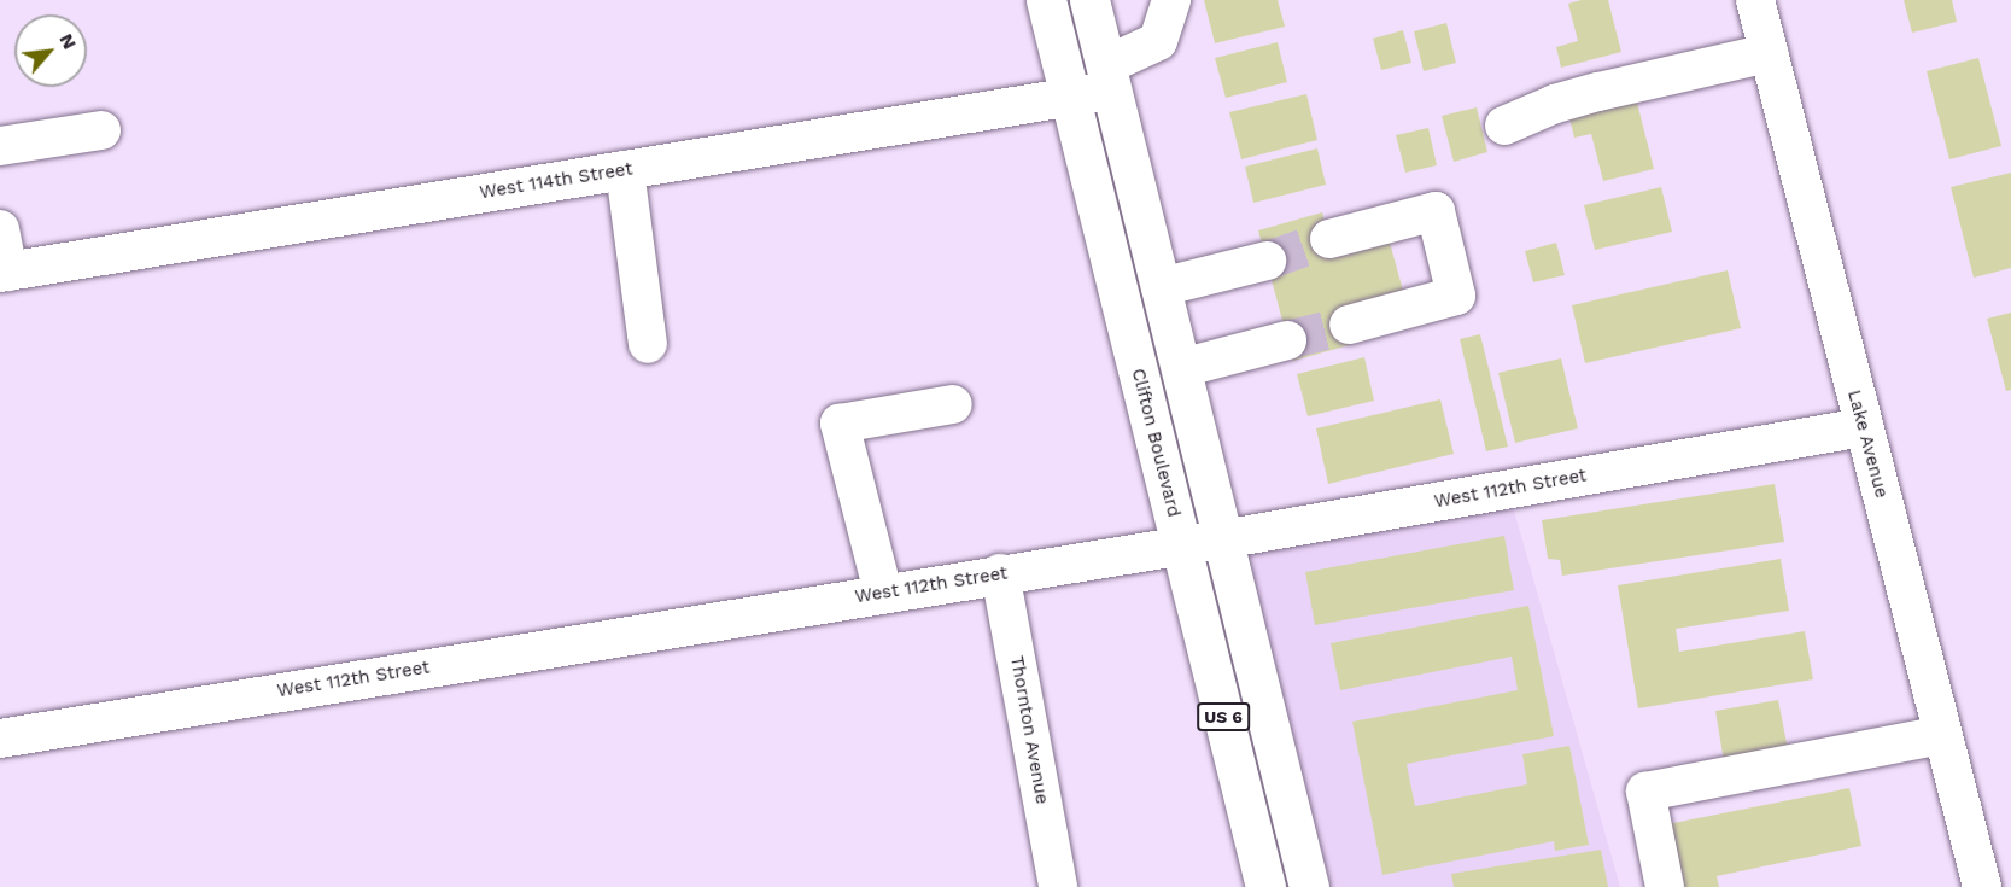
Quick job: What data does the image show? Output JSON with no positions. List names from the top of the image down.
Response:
{
  "streets": {
    "main road": ["Clifton Boulevard", "US 6"],
    "street": [
      "West 114th Street",
      "Lake Avenue",
      "West 112th Street",
      "Thornton Avenue"
    ]
  },
  "crossings": [
    ["West 114th Street", "Clifton Boulevard"],
    ["West 114th Street", "US 6"],
    ["Clifton Boulevard", "West 112th Street"],
    ["Lake Avenue", "West 112th Street"],
    ["West 112th Street", "US 6"],
    ["West 112th Street", "Thornton Avenue"]
  ],
  "north": "top right"
}
